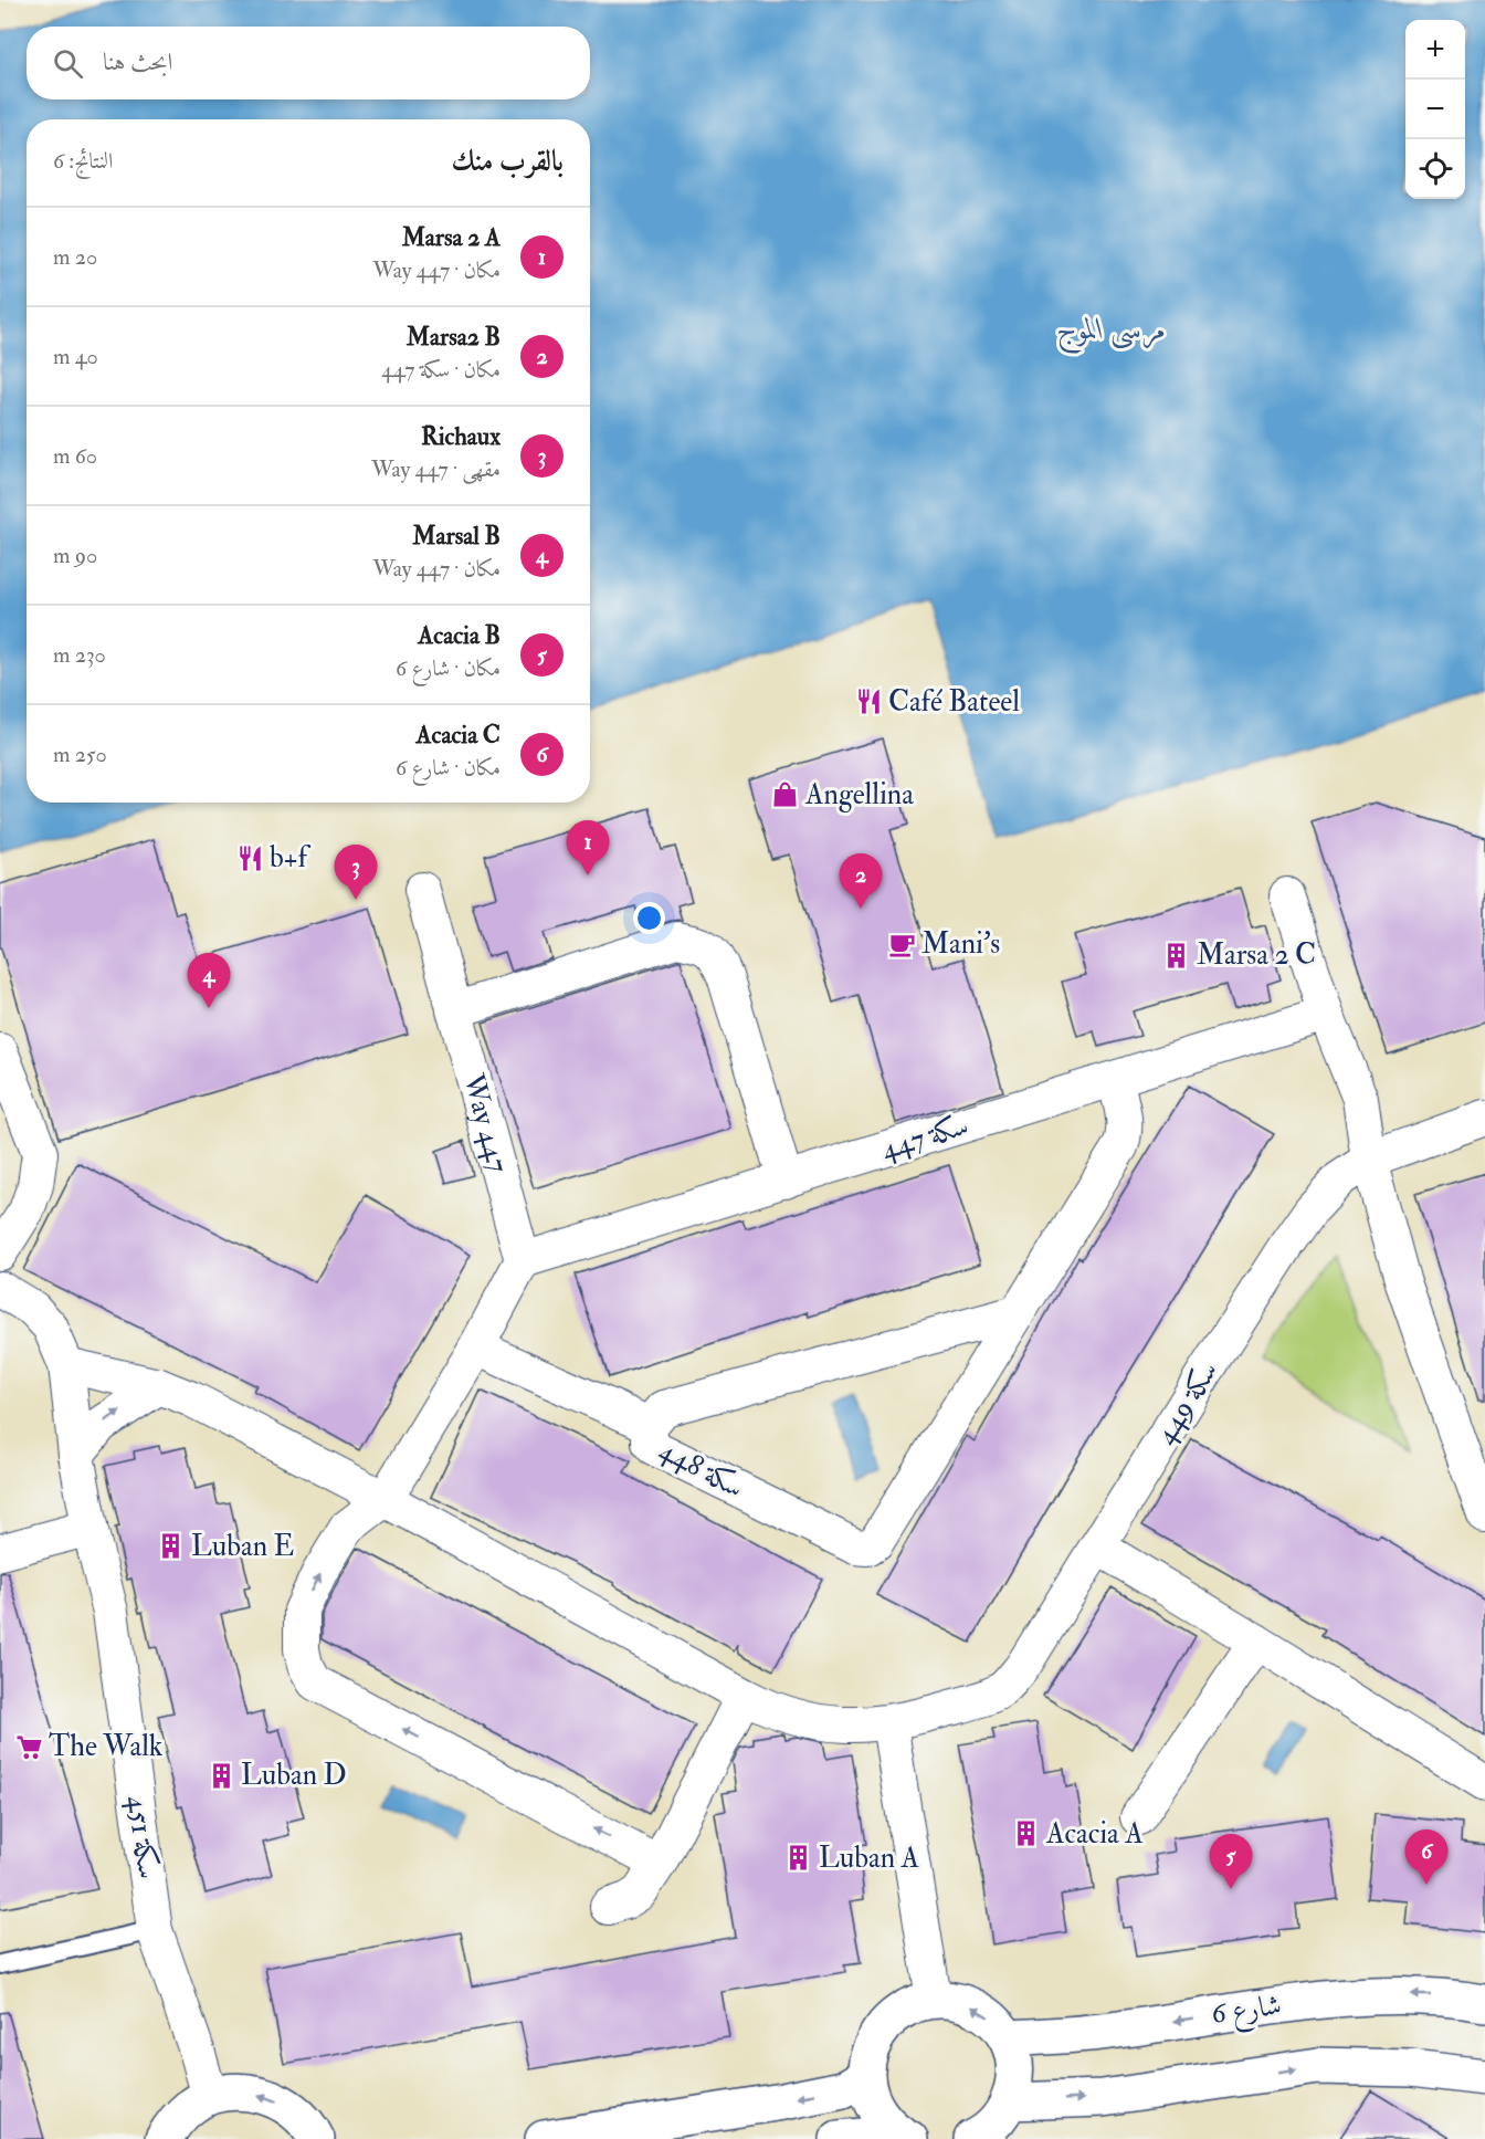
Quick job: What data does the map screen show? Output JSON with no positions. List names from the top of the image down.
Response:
{
  "streets": {
    "street": [
      "Way 447",
      "سكة 447",
      "سكة 449",
      "سكة 448",
      "سكة 451",
      "شارع 6"
    ]
  },
  "crossings": [
    ["Way 447", "سكة 447"],
    ["سكة 447", "سكة 448"],
    ["سكة 449", "سكة 451"]
  ],
  "water": ["مرسى الموج"],
  "places": {
    "restaurant": ["Café Bateel", "b+f"],
    "shop": ["Angellina"],
    "cafe": ["Mani's"],
    "building": [
      "Marsa 2 C",
      "Luban E",
      "Luban D",
      "Acacia A",
      "Luban A"
    ],
    "supermarket": ["The Walk"]
  },
  "page": {
    "map_buttons": ["+", "−"],
    "search": "ابحث هنا",
    "heading": ["بالقرب منك", "النتائج: 6"],
    "list": [
      {
        "mark": "1",
        "name": "Marsa 2 A",
        "note": "مكان · Way 447",
        "value": "20 m"
      },
      {
        "mark": "2",
        "name": "Marsa2 B",
        "note": "مكان · سكة 447",
        "value": "40 m"
      },
      {
        "mark": "3",
        "name": "Richaux",
        "note": "مقهى · Way 447",
        "value": "60 m"
      },
      {
        "mark": "4",
        "name": "Marsal B",
        "note": "مكان · Way 447",
        "value": "90 m"
      },
      {
        "mark": "5",
        "name": "Acacia B",
        "note": "مكان · شارع 6",
        "value": "230 m"
      },
      {
        "mark": "6",
        "name": "Acacia C",
        "note": "مكان · شارع 6",
        "value": "250 m"
      }
    ],
    "pins": [
      "1",
      "3",
      "2",
      "4",
      "6",
      "5"
    ]
  }
}
